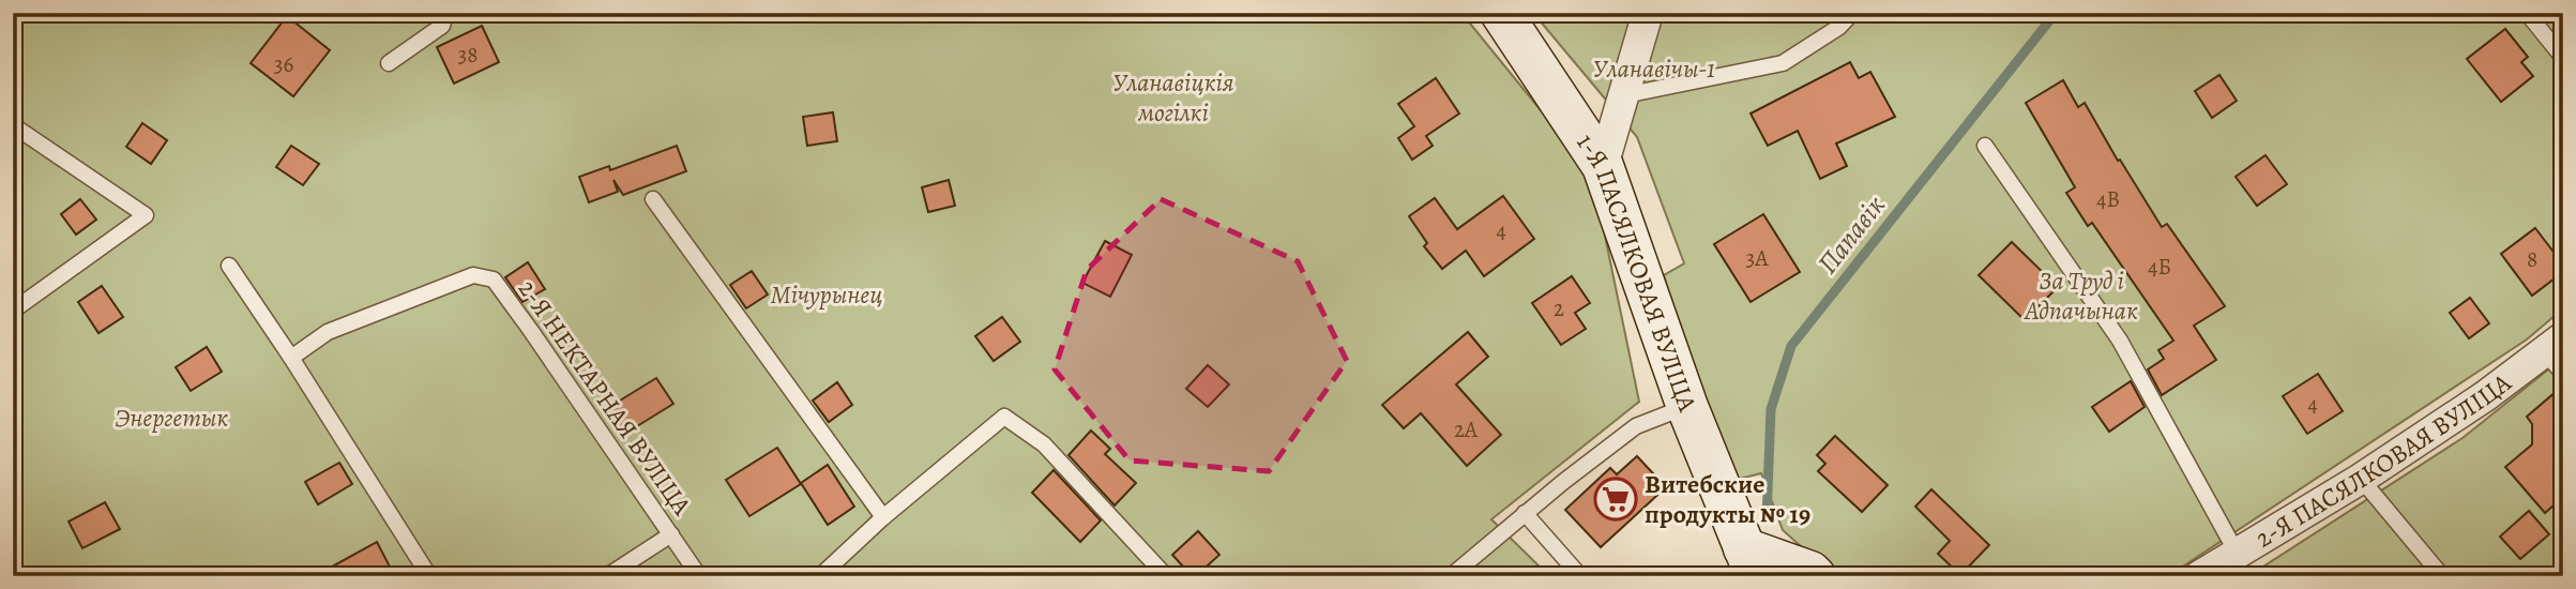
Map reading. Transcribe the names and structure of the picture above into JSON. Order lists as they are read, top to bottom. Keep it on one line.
{"streets":{"street":["1-Я ПАСЯЛКОВАЯ ВУЛІЦА","2-Я ПАСЯЛКОВАЯ ВУЛІЦА"],"lane":["2-Я НЕКТАРНАЯ ВУЛІЦА"]},"water":["Папавік"],"parks":["Уланавічы-1","Уланавіцкія могілкі","За Труд і Адпачынак","Мічурынец","Энергетык"],"places":{"supermarket":["Витебские продукты № 19"]},"house_numbers":["38","36","4В","4","3А","8","4Б","2","4","2А"]}
